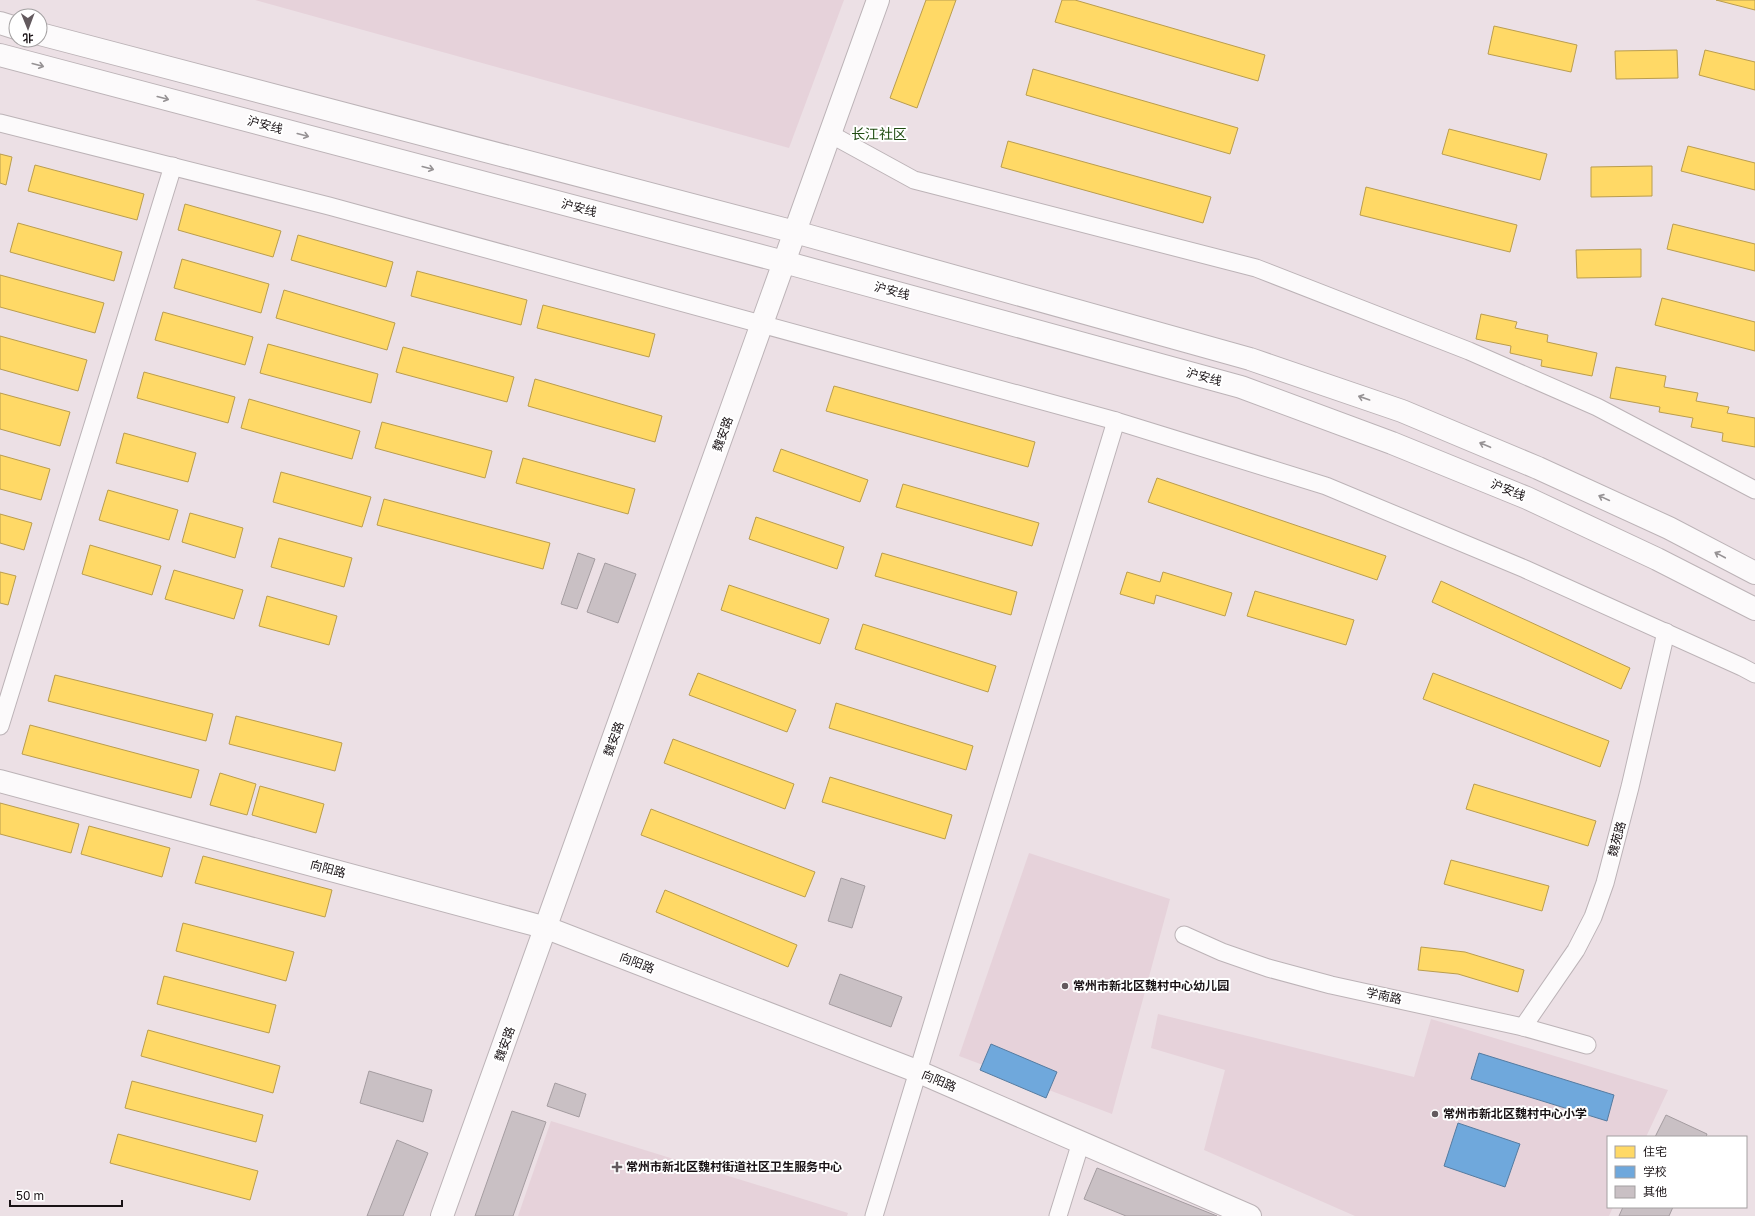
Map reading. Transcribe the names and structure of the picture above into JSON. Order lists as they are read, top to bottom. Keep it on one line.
{"streets":{"main road":["沪安线","魏安路","向阳路"],"street":["魏苑路","学南路"]},"crossings":[["沪安线","魏安路"],["魏安路","向阳路"],["魏苑路","学南路"]],"districts":["长江社区"],"places":{"other":["常州市新北区魏村中心幼儿园","常州市新北区魏村中心小学"],"health":["常州市新北区魏村街道社区卫生服务中心"]},"legend":["住宅","学校","其他"],"scale_bar":"50 m","north":"bottom"}
